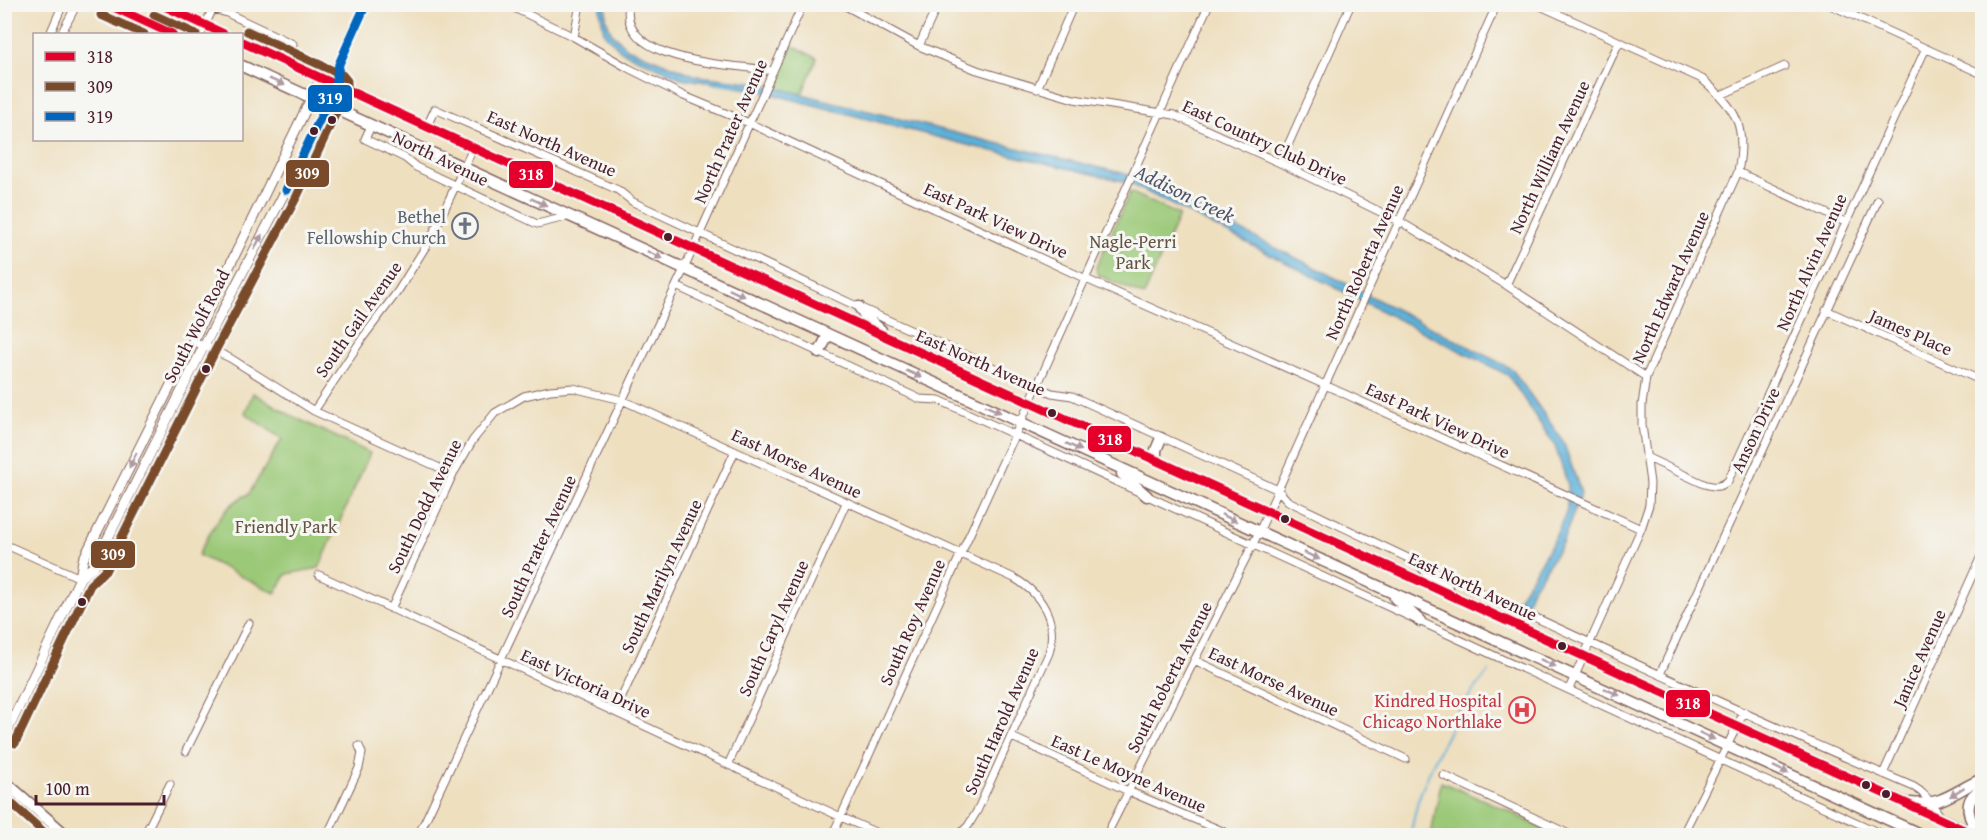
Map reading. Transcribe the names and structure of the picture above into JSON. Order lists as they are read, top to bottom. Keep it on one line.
{"streets":{"main road":["East North Avenue","South Wolf Road"],"street":["North Prater Avenue","East Country Club Drive","North William Avenue","North Avenue","East Park View Drive","North Roberta Avenue","North Alvin Avenue","North Edward Avenue","South Gail Avenue","James Place","Anson Drive","East Morse Avenue","South Dodd Avenue","South Prater Avenue","South Marilyn Avenue","South Roy Avenue","South Caryl Avenue","Janice Avenue","South Roberta Avenue","East Victoria Drive","South Harold Avenue","East Le Moyne Avenue"]},"crossings":[["North Prater Avenue","East North Avenue"],["North Prater Avenue","East Park View Drive"],["North Prater Avenue","South Prater Avenue"],["East Country Club Drive","North William Avenue"],["East Country Club Drive","North Roberta Avenue"],["East Country Club Drive","North Edward Avenue"],["East Country Club Drive","South Roy Avenue"],["East North Avenue","North Roberta Avenue"],["East North Avenue","North Edward Avenue"],["East North Avenue","South Gail Avenue"],["East North Avenue","South Wolf Road"],["East North Avenue","Anson Drive"],["East North Avenue","South Roy Avenue"],["East North Avenue","Janice Avenue"],["North Avenue","South Gail Avenue"],["East Park View Drive","North Roberta Avenue"],["East Park View Drive","North Edward Avenue"],["East Park View Drive","South Roy Avenue"],["North Roberta Avenue","South Roberta Avenue"],["North Alvin Avenue","North Edward Avenue"],["James Place","Anson Drive"],["East Morse Avenue","South Dodd Avenue"],["East Morse Avenue","South Prater Avenue"],["East Morse Avenue","South Marilyn Avenue"],["East Morse Avenue","South Roy Avenue"],["East Morse Avenue","South Caryl Avenue"],["East Morse Avenue","South Roberta Avenue"],["East Morse Avenue","South Harold Avenue"],["South Dodd Avenue","South Prater Avenue"],["South Dodd Avenue","East Victoria Drive"],["South Prater Avenue","East Victoria Drive"],["South Marilyn Avenue","East Victoria Drive"],["South Roy Avenue","East Victoria Drive"],["South Roy Avenue","South Harold Avenue"],["South Caryl Avenue","East Victoria Drive"],["South Roberta Avenue","East Le Moyne Avenue"],["South Harold Avenue","East Le Moyne Avenue"]],"water":["Addison Creek"],"parks":["Nagle-Perri Park","Friendly Park"],"places":{"church":["Bethel Fellowship Church"],"hospital":["Kindred Hospital Chicago Northlake"]},"lines":["transit line 318","transit line 319","transit line 309"],"legend":["318","309","319"],"scale_bar":"100 m"}
